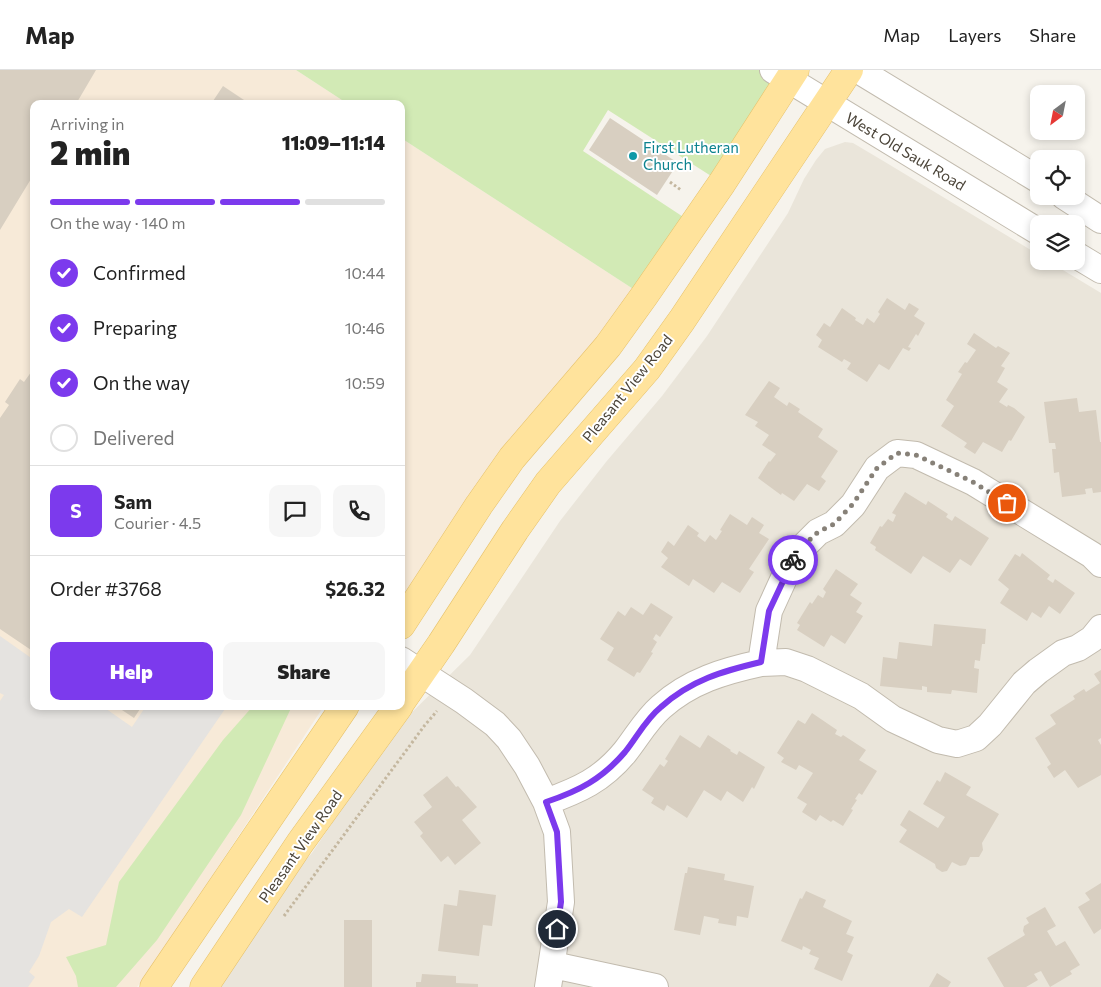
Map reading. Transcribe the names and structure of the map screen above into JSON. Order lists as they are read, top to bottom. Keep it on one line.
{"streets":{"main road":["Pleasant View Road"],"street":["West Old Sauk Road"]},"crossings":[["West Old Sauk Road","Pleasant View Road"]],"places":["First Lutheran Church"],"north":"bottom left","page":{"header":"Map","nav":["Map","Layers","Share"],"heading":["2 min","Arriving in","11:09–11:14"],"panel":["Sam","Courier · 4.5","Order #3768","$26.32"],"bar":"On the way · 140 m","list":[["Confirmed","10:44"],["Preparing","10:46"],["On the way","10:59"],"Delivered"],"round":"S","buttons":["Help","Share"]}}
